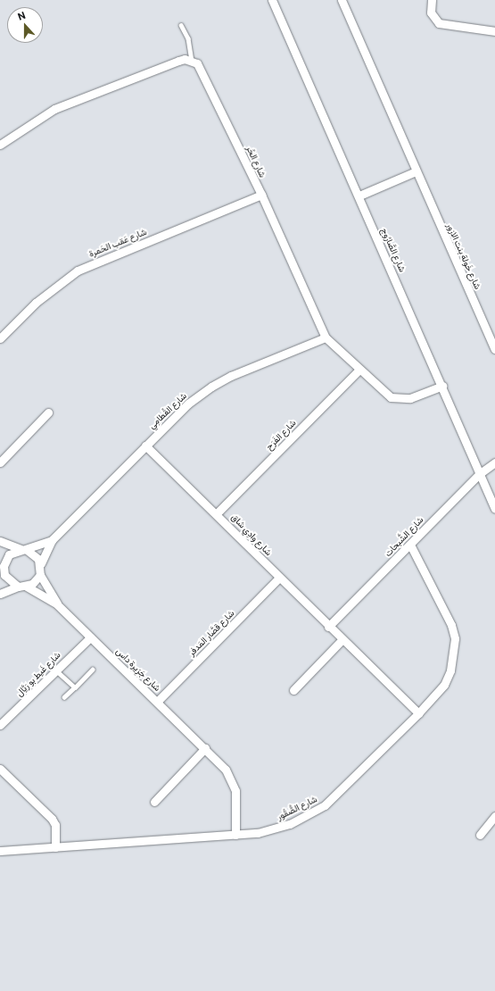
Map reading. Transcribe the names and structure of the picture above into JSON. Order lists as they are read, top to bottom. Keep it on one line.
{"streets":{"street":["شارع الحُر","شارع عَقب الحَمرة","شارع الصَّارُوج","شارع خَولة بنت الازور","شارع القُطامِي","شارع الفَرَح","شارع وادِي شاق","شارع الشَّبحات","شارع قصَّار المَدفر","شارع جَزِيرة داس","شارع غَيط بو رَيَّال","شارع الصُّقُور"]},"crossings":[["شارع الحُر","شارع عَقب الحَمرة"],["شارع الحُر","شارع الصَّارُوج"],["شارع الحُر","شارع القُطامِي"],["شارع الحُر","شارع الفَرَح"],["شارع الصَّارُوج","شارع الشَّبحات"],["شارع القُطامِي","شارع وادِي شاق"],["شارع القُطامِي","شارع جَزِيرة داس"],["شارع الفَرَح","شارع وادِي شاق"],["شارع وادِي شاق","شارع الشَّبحات"],["شارع وادِي شاق","شارع قصَّار المَدفر"],["شارع وادِي شاق","شارع الصُّقُور"],["شارع الشَّبحات","شارع الصُّقُور"],["شارع قصَّار المَدفر","شارع جَزِيرة داس"],["شارع جَزِيرة داس","شارع غَيط بو رَيَّال"],["شارع جَزِيرة داس","شارع الصُّقُور"]],"north":"top"}
